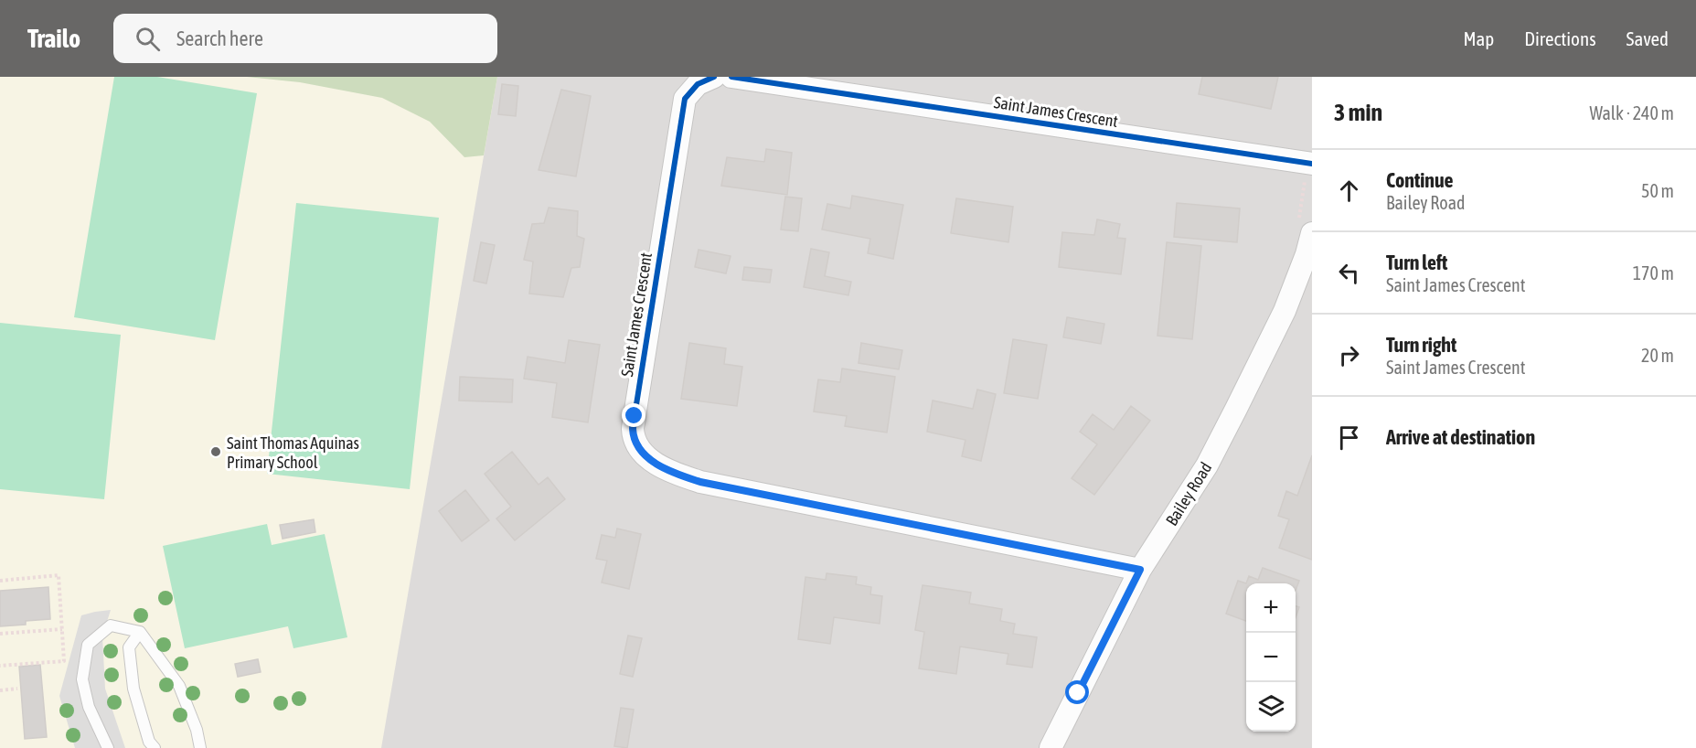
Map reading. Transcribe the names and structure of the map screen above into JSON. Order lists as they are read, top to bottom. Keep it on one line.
{"streets":{"street":["Saint James Crescent","Bailey Road"]},"crossings":[["Saint James Crescent","Bailey Road"]],"places":["Saint Thomas Aquinas Primary School"],"page":{"header":"Trailo","search":"Search here","nav":["Map","Directions","Saved"],"heading":["3 min","Walk · 240 m"],"list":[["Continue","Bailey Road","50 m"],["Turn left","Saint James Crescent","170 m"],["Turn right","Saint James Crescent","20 m"],"Arrive at destination"],"map_buttons":["+","−"]}}
